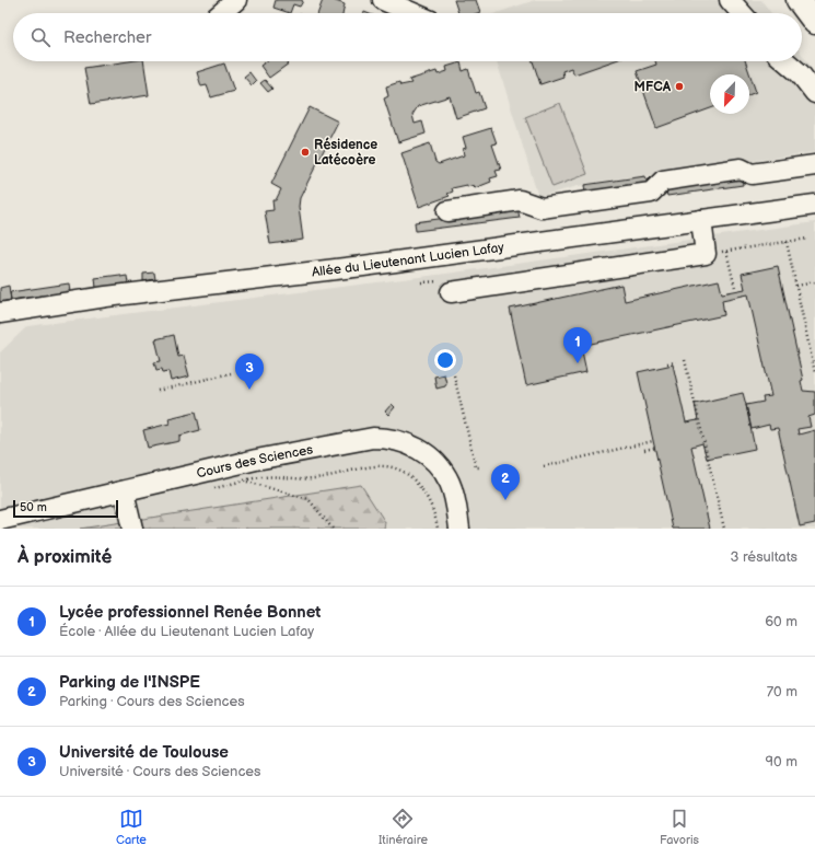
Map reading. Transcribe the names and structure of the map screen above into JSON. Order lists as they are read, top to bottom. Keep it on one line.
{"streets":{"street":["Allée du Lieutenant Lucien Lafay","Cours des Sciences"]},"places":["MFCA","Résidence Latécoère"],"scale_bar":"50 m","north":"bottom left","page":{"search":"Rechercher","pins":["1","3","2"],"scale":"50 m","heading":["À proximité","3 résultats"],"list":[{"mark":"1","name":"Lycée professionnel Renée Bonnet","note":"École · Allée du Lieutenant Lucien Lafay","value":"60 m"},{"mark":"2","name":"Parking de l'INSPE","note":"Parking · Cours des Sciences","value":"70 m"},{"mark":"3","name":"Université de Toulouse","note":"Université · Cours des Sciences","value":"90 m"}],"nav":["Carte","Itinéraire","Favoris"]}}
